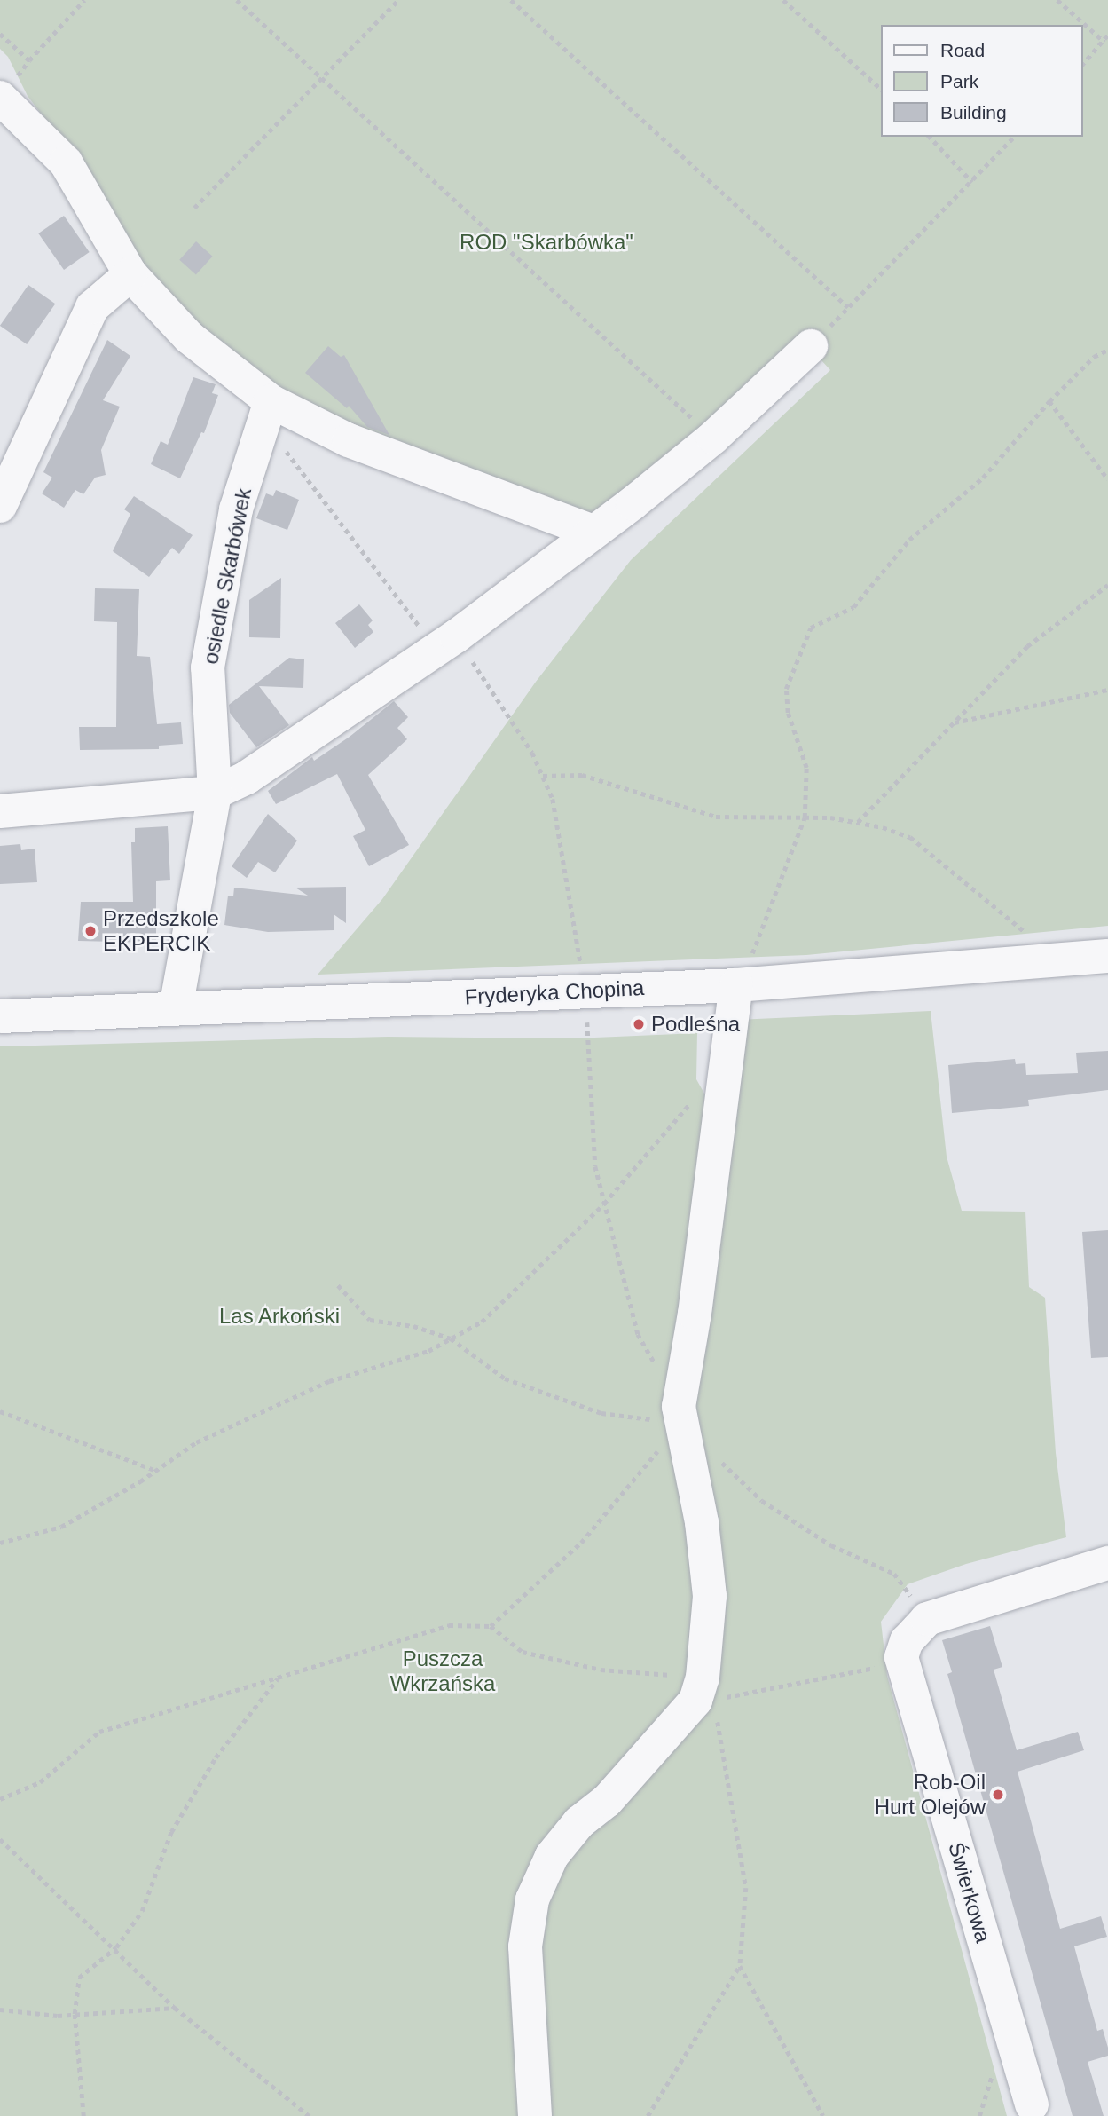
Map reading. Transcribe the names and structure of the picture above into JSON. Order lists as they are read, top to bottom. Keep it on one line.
{"streets":{"street":["osiedle Skarbówek","Fryderyka Chopina","Świerkowa"]},"crossings":[["osiedle Skarbówek","Fryderyka Chopina"]],"parks":["ROD \"Skarbówka\"","Las Arkoński","Puszcza Wkrzańska"],"places":["Przedszkole EKPERCIK","Podleśna","Rob-Oil Hurt Olejów"],"legend":["Road","Park","Building"]}
